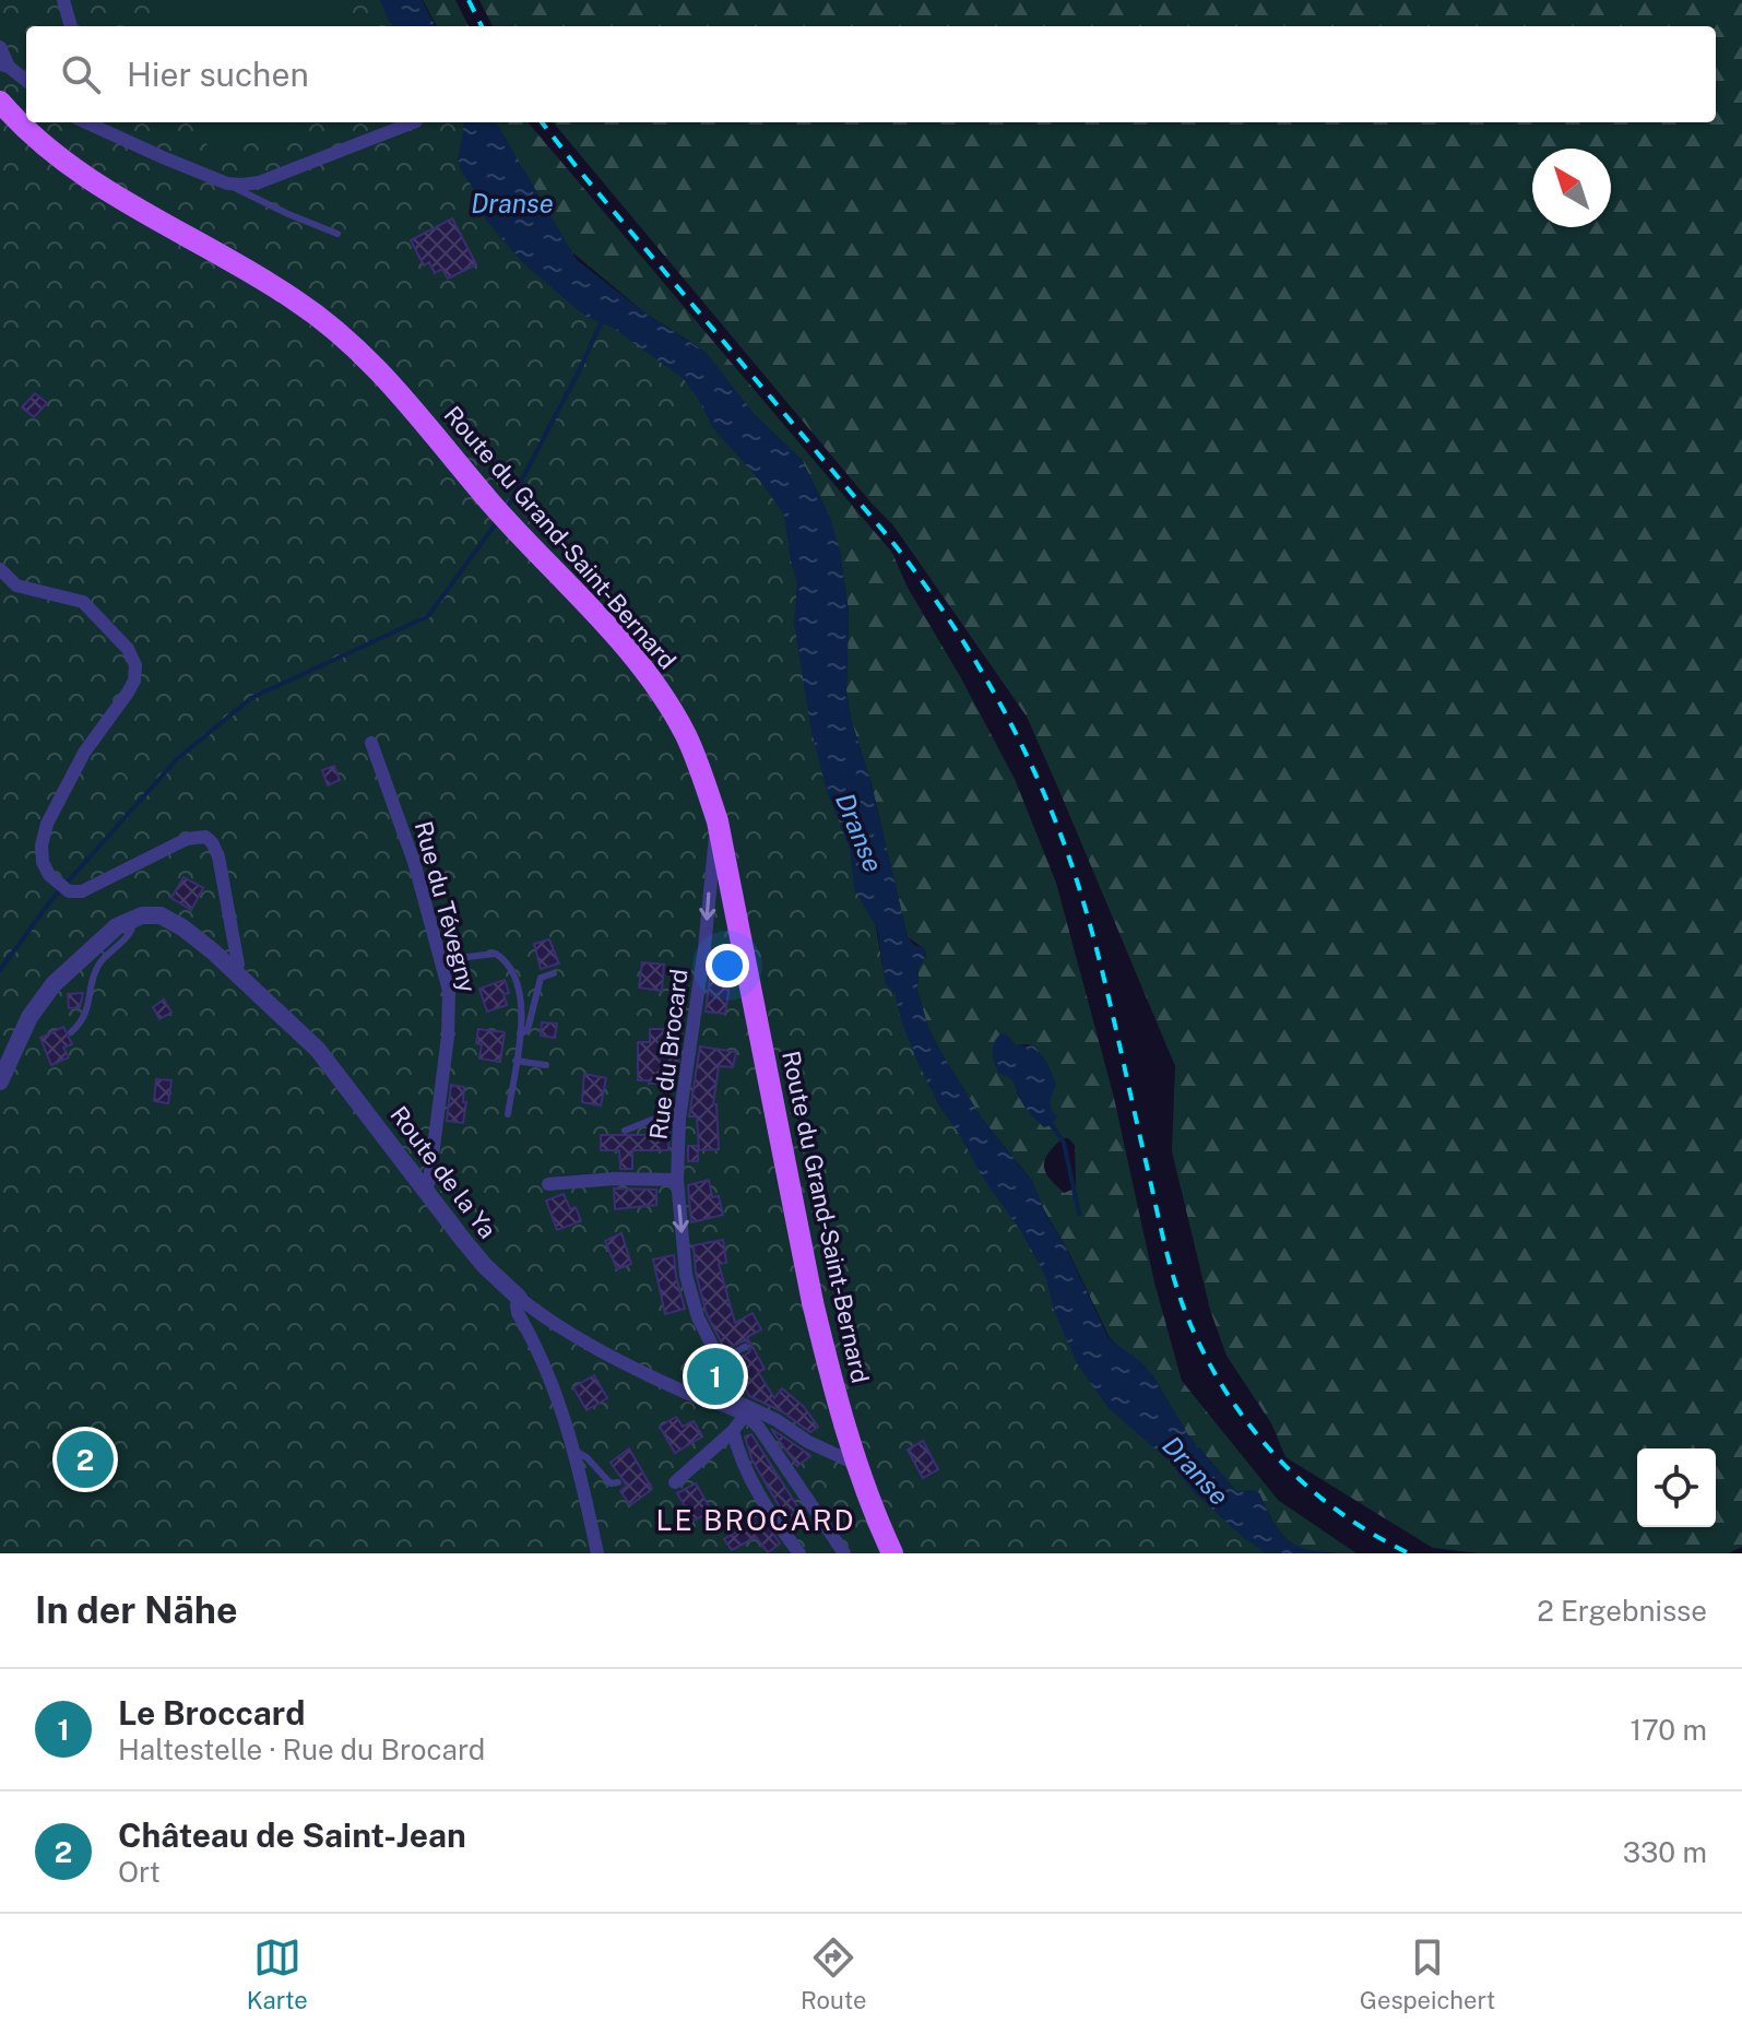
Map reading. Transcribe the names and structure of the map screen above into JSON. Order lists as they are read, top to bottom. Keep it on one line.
{"streets":{"main road":["Route du Grand-Saint-Bernard"],"street":["Rue du Tévegny","Rue du Brocard","Route de la Ya"]},"crossings":[["Route du Grand-Saint-Bernard","Rue du Brocard"],["Rue du Tévegny","Route de la Ya"],["Rue du Brocard","Route de la Ya"]],"one_way":["Rue du Brocard"],"districts":["LE BROCARD"],"water":["Dranse"],"north":"top left","page":{"search":"Hier suchen","pins":["1","2"],"heading":["In der Nähe","2 Ergebnisse"],"list":[{"mark":"1","name":"Le Broccard","note":"Haltestelle · Rue du Brocard","value":"170 m"},{"mark":"2","name":"Château de Saint-Jean","note":"Ort","value":"330 m"}],"nav":["Karte","Route","Gespeichert"]}}
